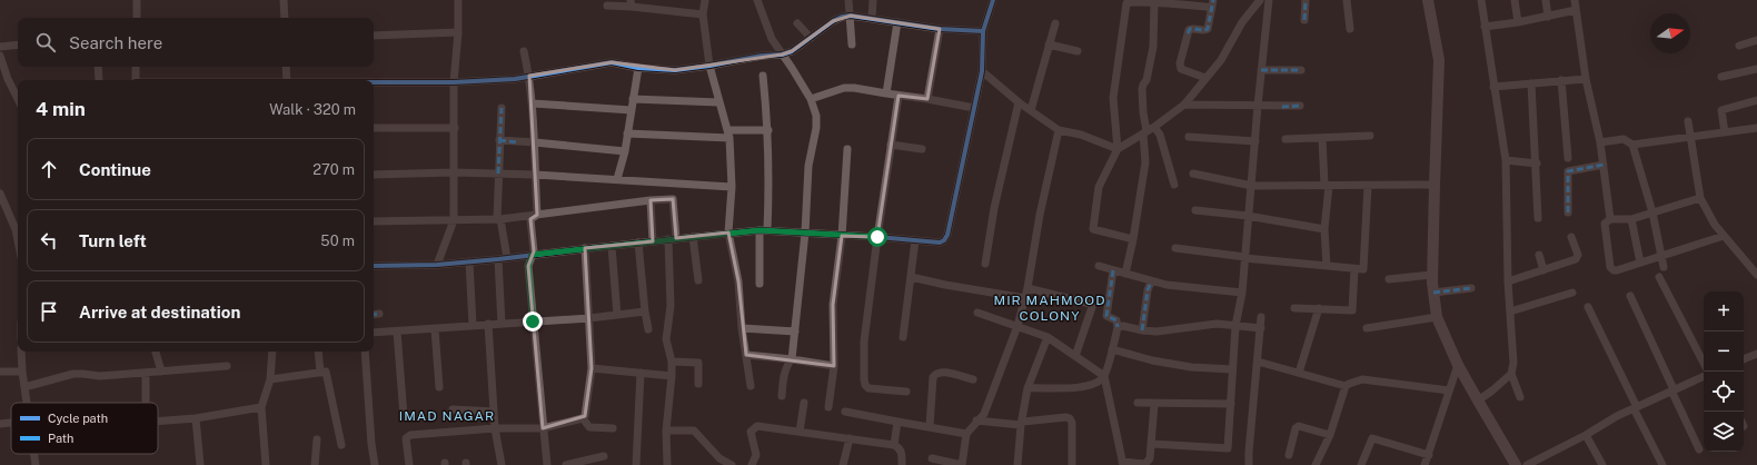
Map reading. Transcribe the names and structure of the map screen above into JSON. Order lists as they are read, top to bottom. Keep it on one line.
{"districts":["MIR MAHMOOD COLONY","IMAD NAGAR"],"legend":["Cycle path","Path"],"north":"right","page":{"search":"Search here","heading":["4 min","Walk · 320 m"],"list":[["Continue","270 m"],["Turn left","50 m"],"Arrive at destination"],"map_buttons":["+","−"]}}
